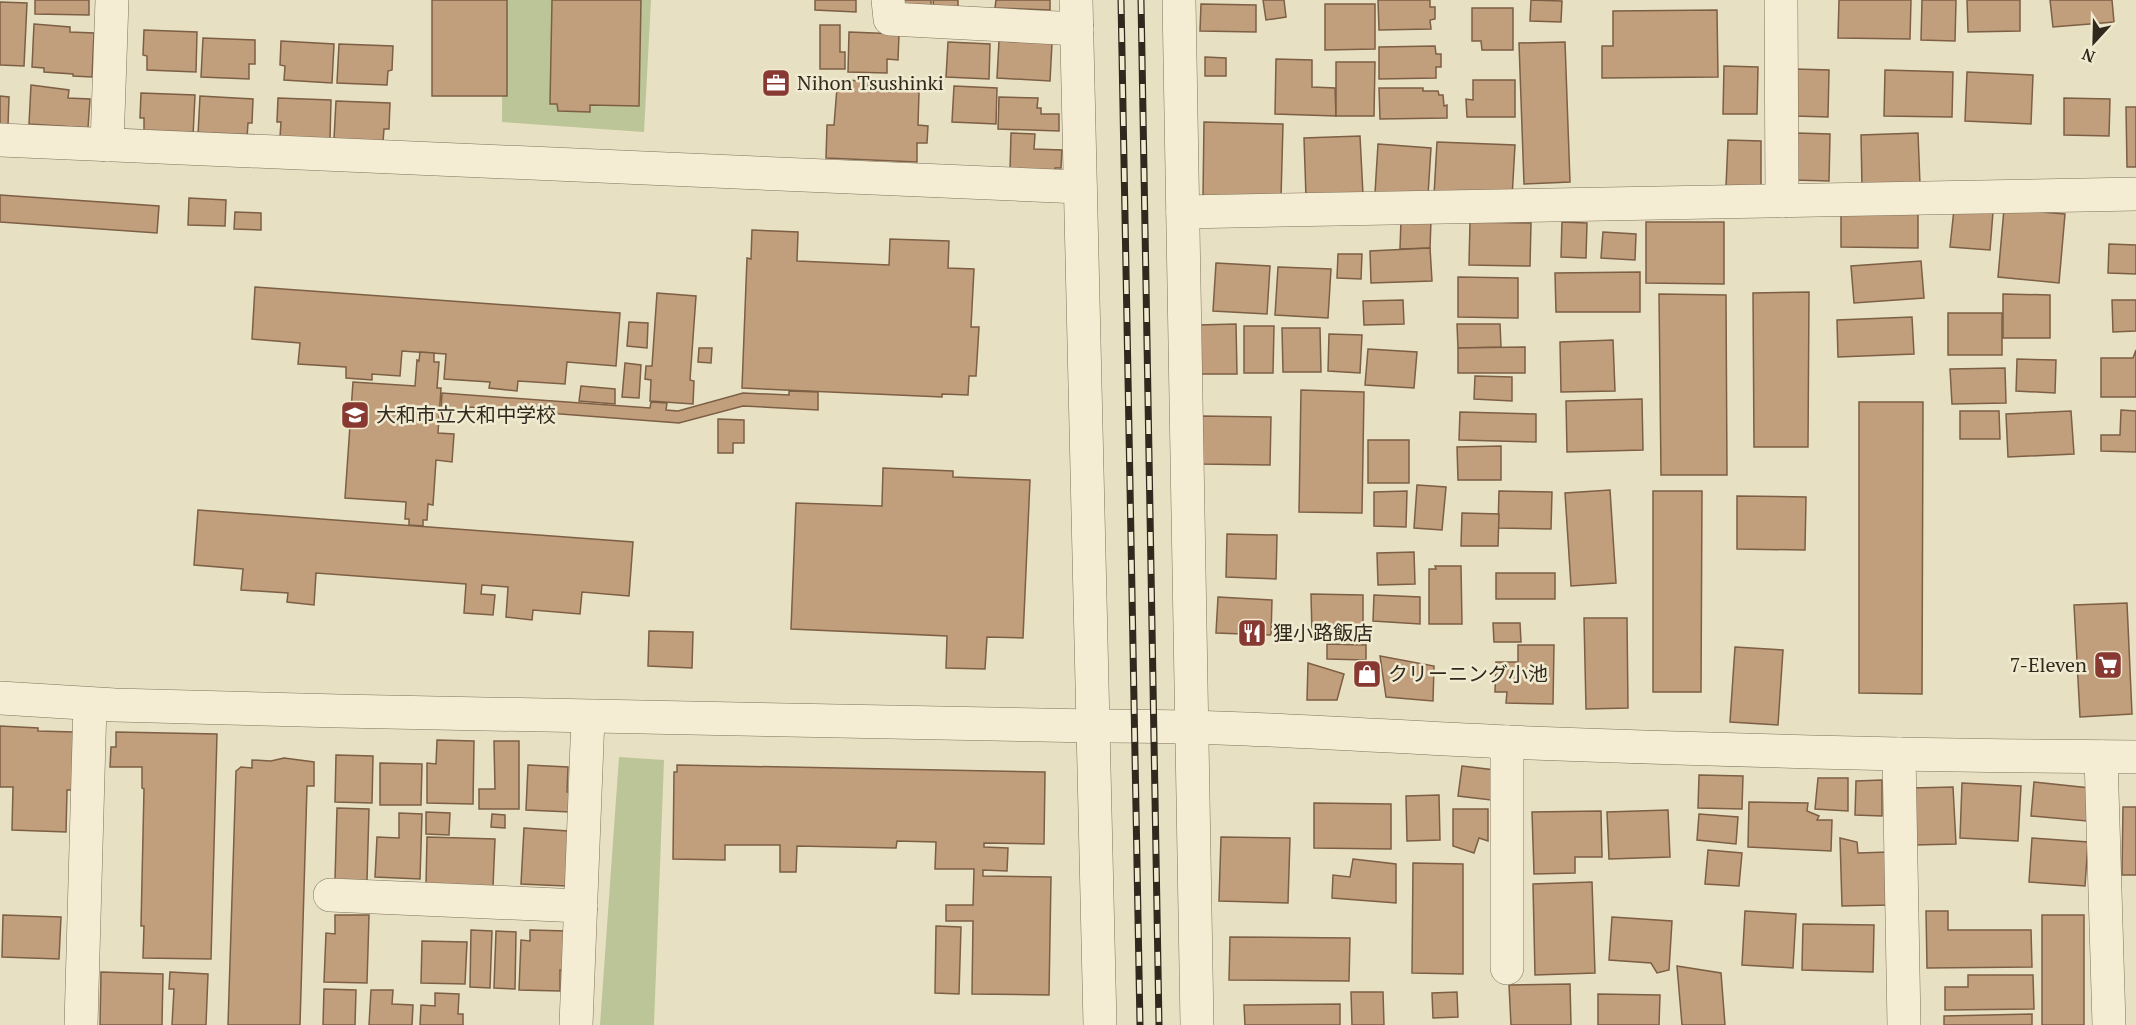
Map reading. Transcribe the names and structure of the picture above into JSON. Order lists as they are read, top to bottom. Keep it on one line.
{"places":{"office":["Nihon Tsushinki"],"school or university":["大和市立大和中学校"],"restaurant":["狸小路飯店"],"supermarket":["7-Eleven"],"shop":["クリーニング小池"]},"north":"bottom"}
